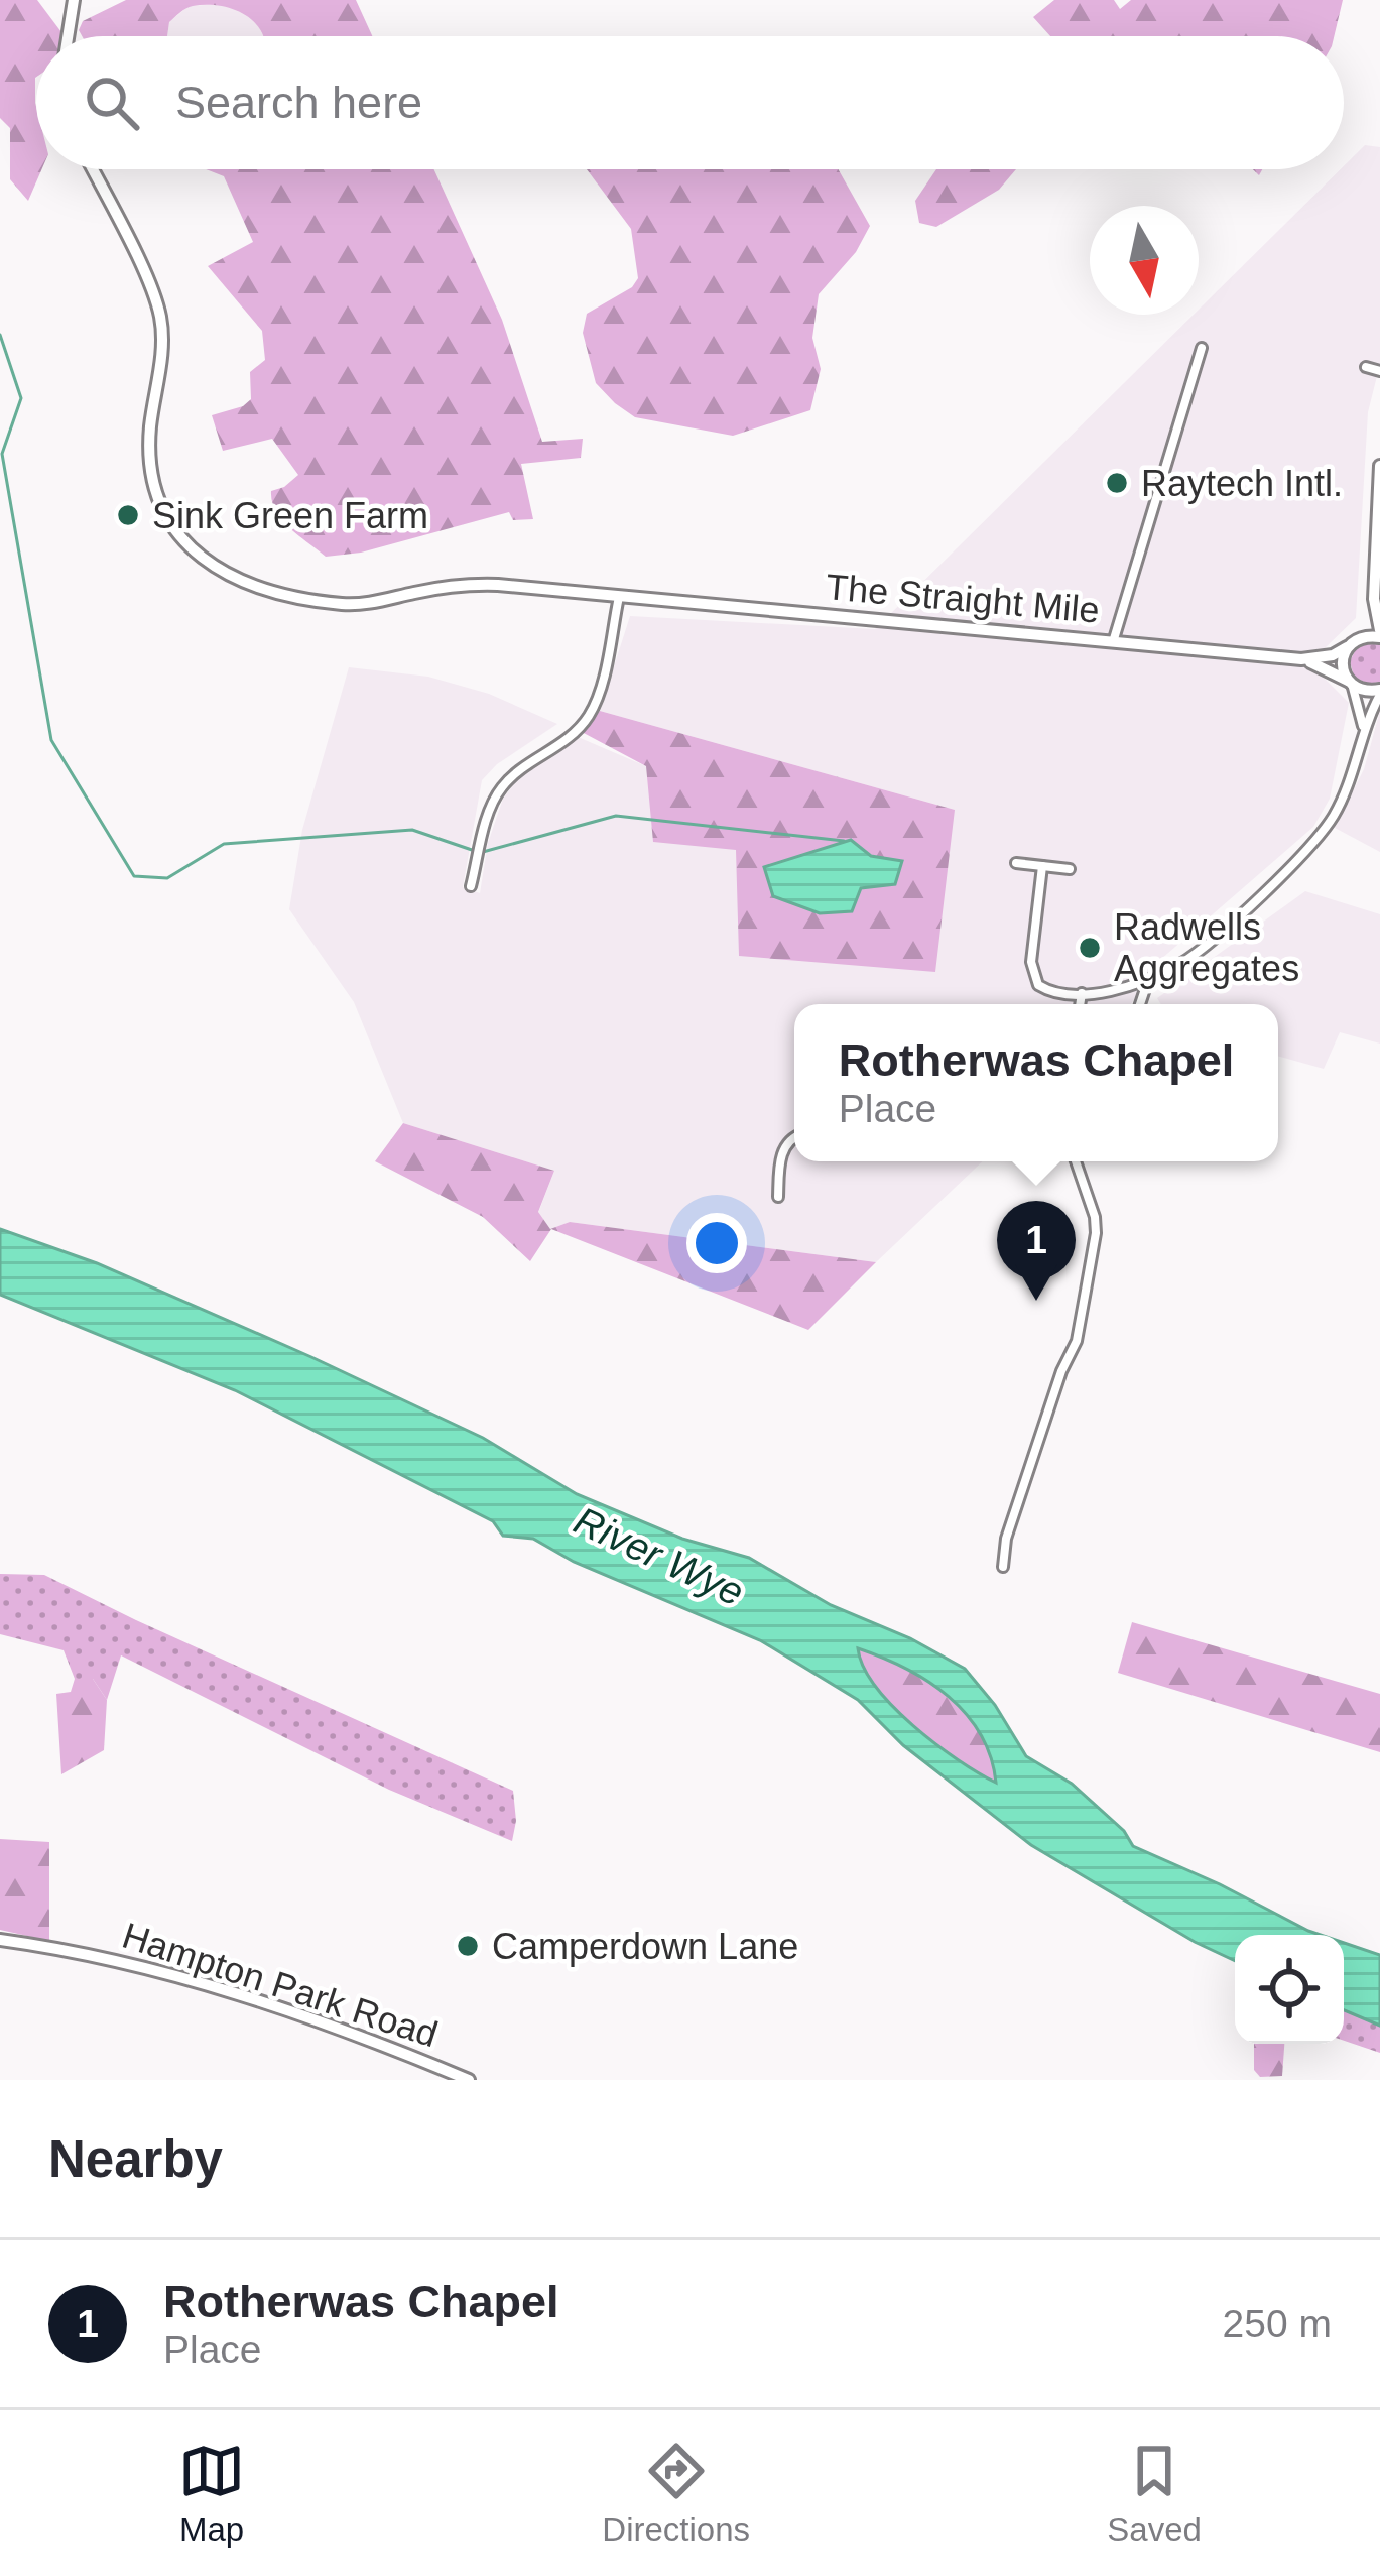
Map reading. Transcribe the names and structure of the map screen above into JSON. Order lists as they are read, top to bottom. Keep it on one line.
{"streets":{"main road":["The Straight Mile","Hampton Park Road"]},"water":["River Wye"],"places":["Raytech Intl.","Sink Green Farm","Radwells Aggregates","Camperdown Lane"],"north":"bottom","page":{"search":"Search here","popup":["Rotherwas Chapel","Place"],"pins":"1","heading":"Nearby","list":[{"mark":"1","name":"Rotherwas Chapel","note":"Place","value":"250 m"}],"nav":["Map","Directions","Saved"]}}
